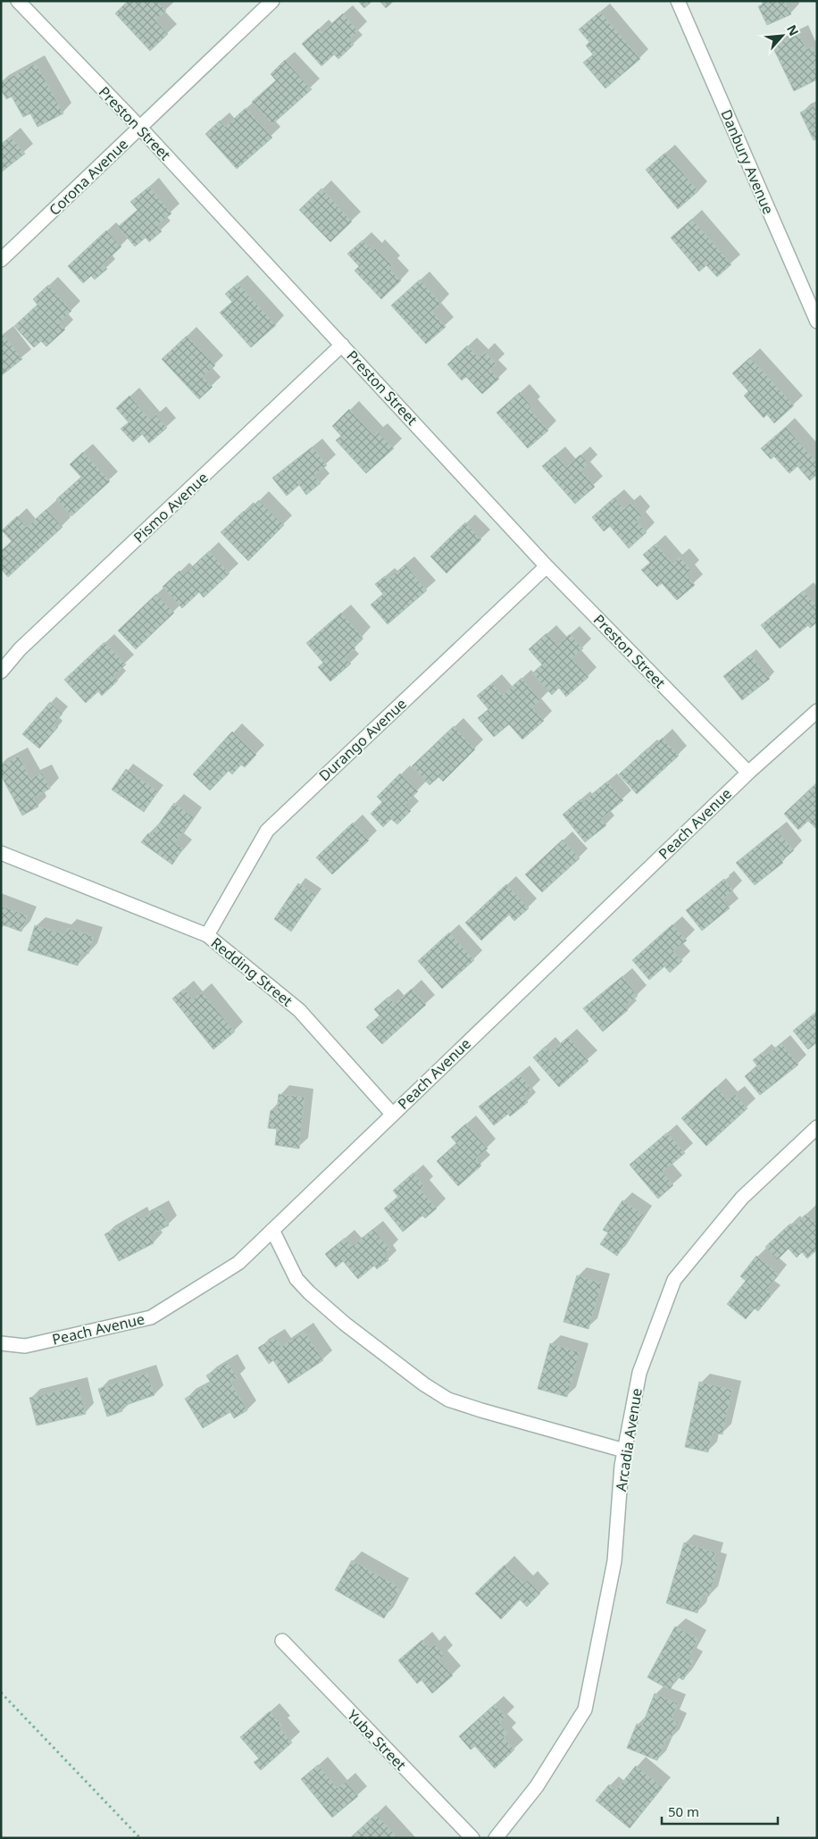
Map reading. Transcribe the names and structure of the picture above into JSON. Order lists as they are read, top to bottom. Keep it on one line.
{"streets":{"street":["Preston Street","Danbury Avenue","Corona Avenue","Pismo Avenue","Durango Avenue","Peach Avenue","Redding Street","Arcadia Avenue","Yuba Street"]},"crossings":[["Preston Street","Corona Avenue"],["Preston Street","Pismo Avenue"],["Preston Street","Durango Avenue"],["Preston Street","Peach Avenue"],["Durango Avenue","Redding Street"],["Peach Avenue","Redding Street"]],"scale_bar":"50 m","north":"top right"}
